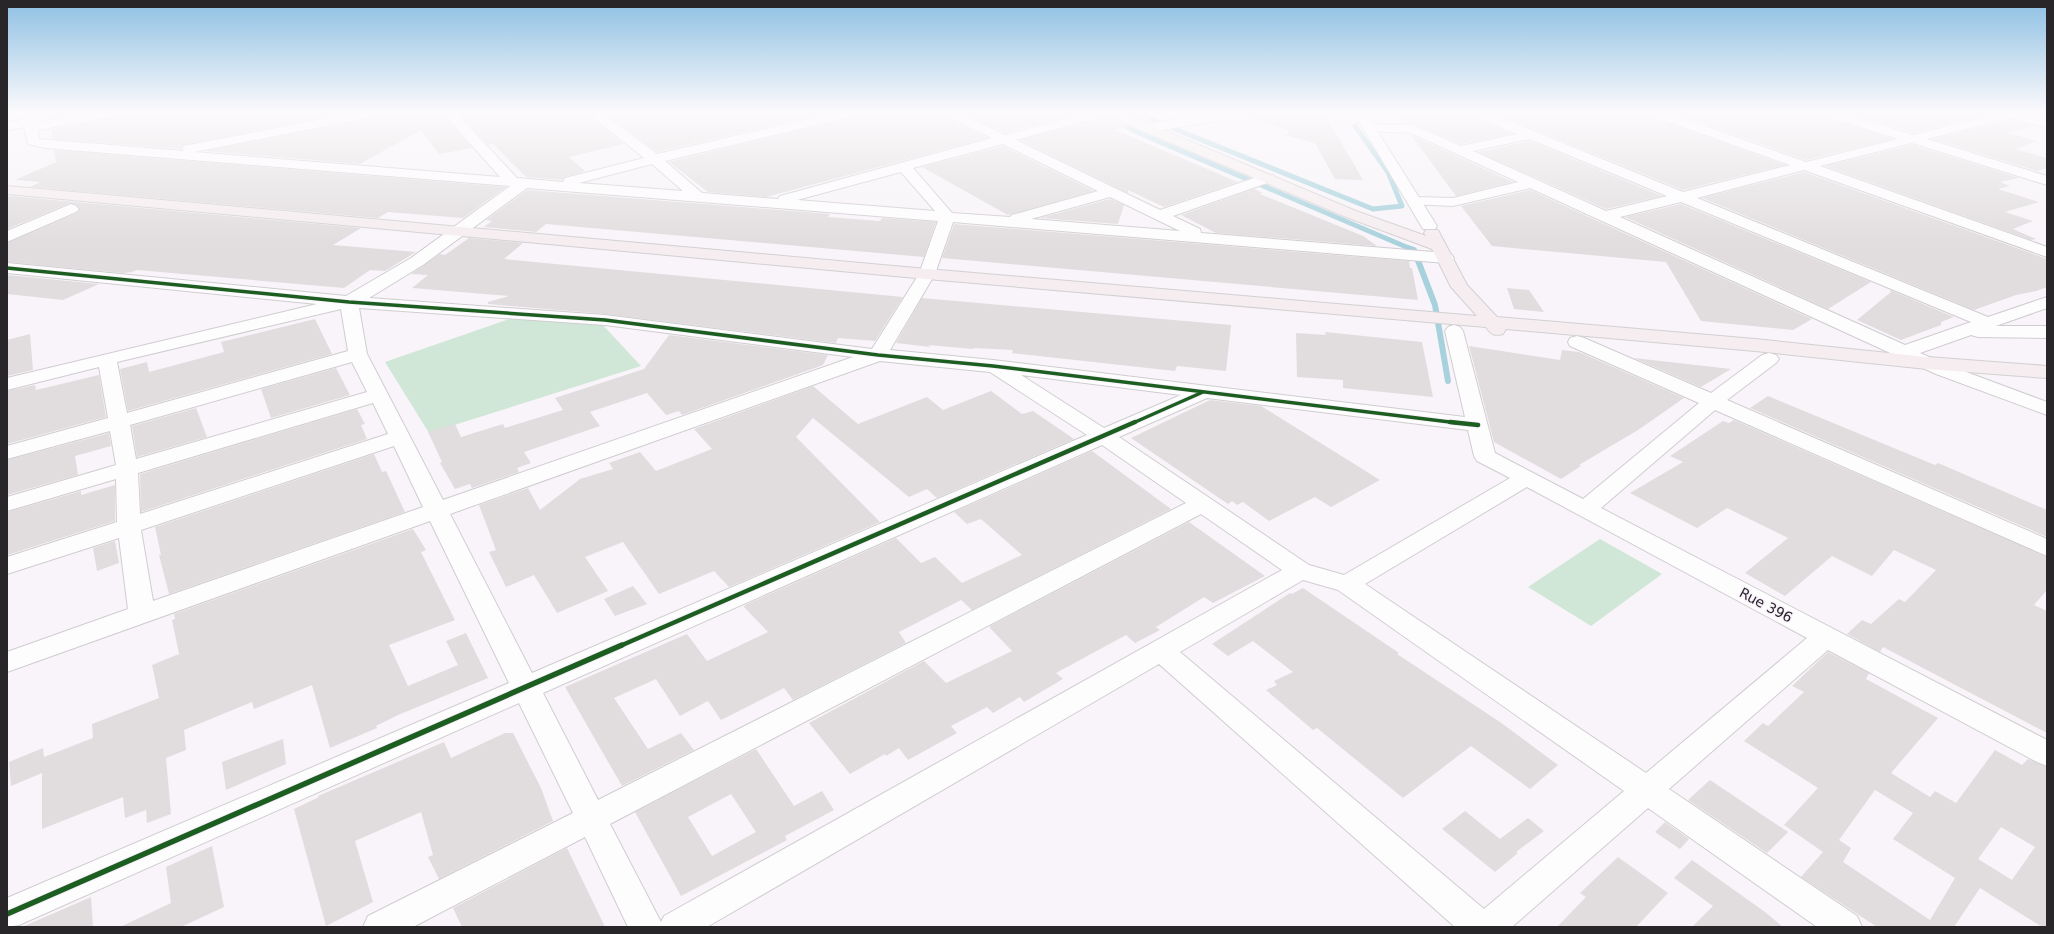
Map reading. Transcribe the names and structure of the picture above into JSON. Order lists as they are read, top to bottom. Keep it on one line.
{"streets":{"street":["Rue 396"]}}
